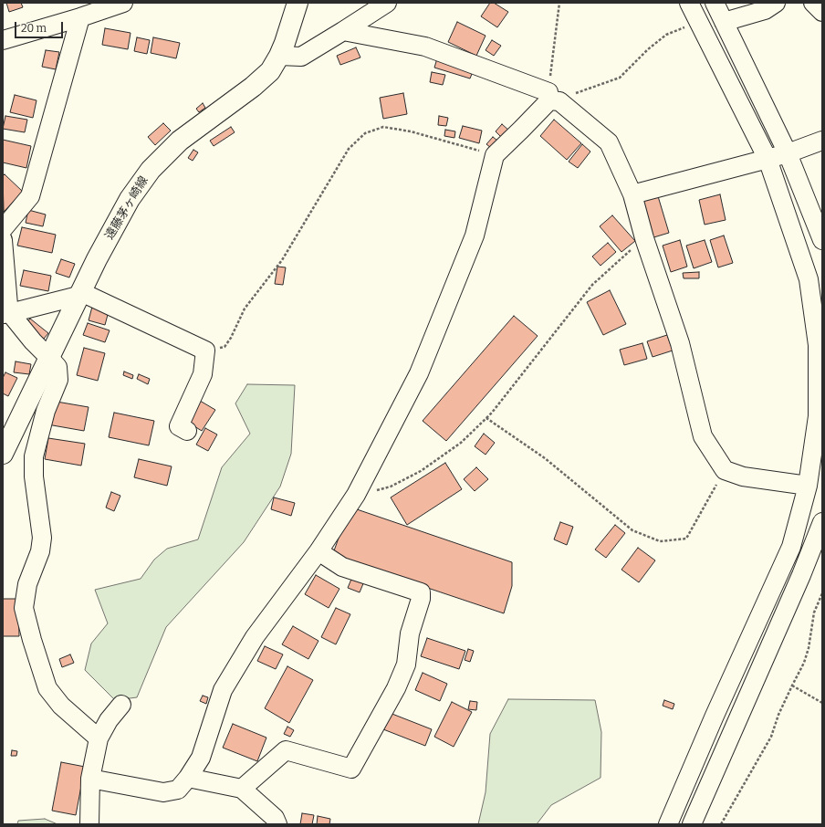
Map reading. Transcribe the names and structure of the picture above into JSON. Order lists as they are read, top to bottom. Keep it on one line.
{"streets":{"main road":["遠藤茅ヶ崎線"]},"scale_bar":"20 m"}
